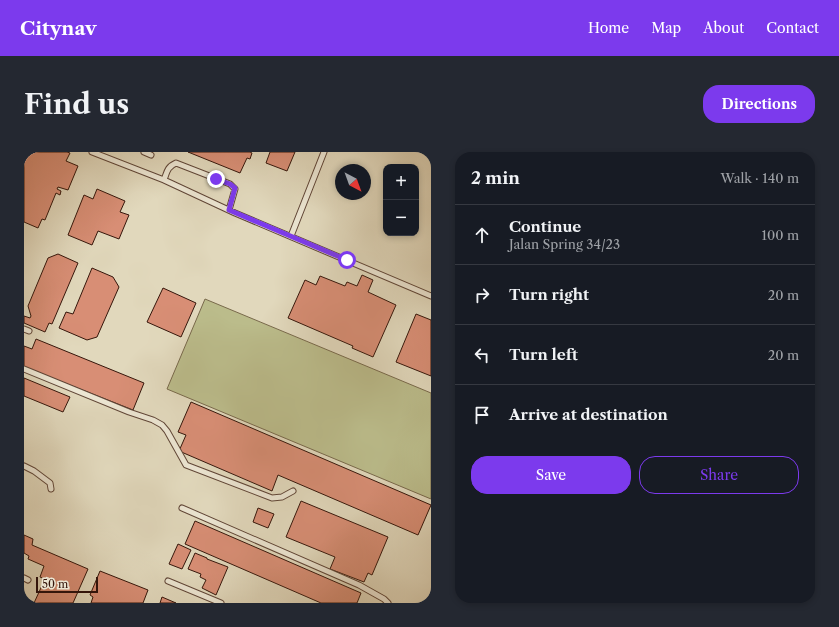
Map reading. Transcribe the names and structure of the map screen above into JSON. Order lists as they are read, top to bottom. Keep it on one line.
{"scale_bar":"50 m","north":"bottom right","page":{"header":"Citynav","nav":["Home","Map","About","Contact"],"buttons":["Directions",["Save","Share"]],"title":"Find us","heading":["2 min","Walk · 140 m"],"map_buttons":["+","−"],"list":[["Continue","Jalan Spring 34/23","100 m"],["Turn right","20 m"],["Turn left","20 m"],"Arrive at destination"],"scale":"50 m"}}
